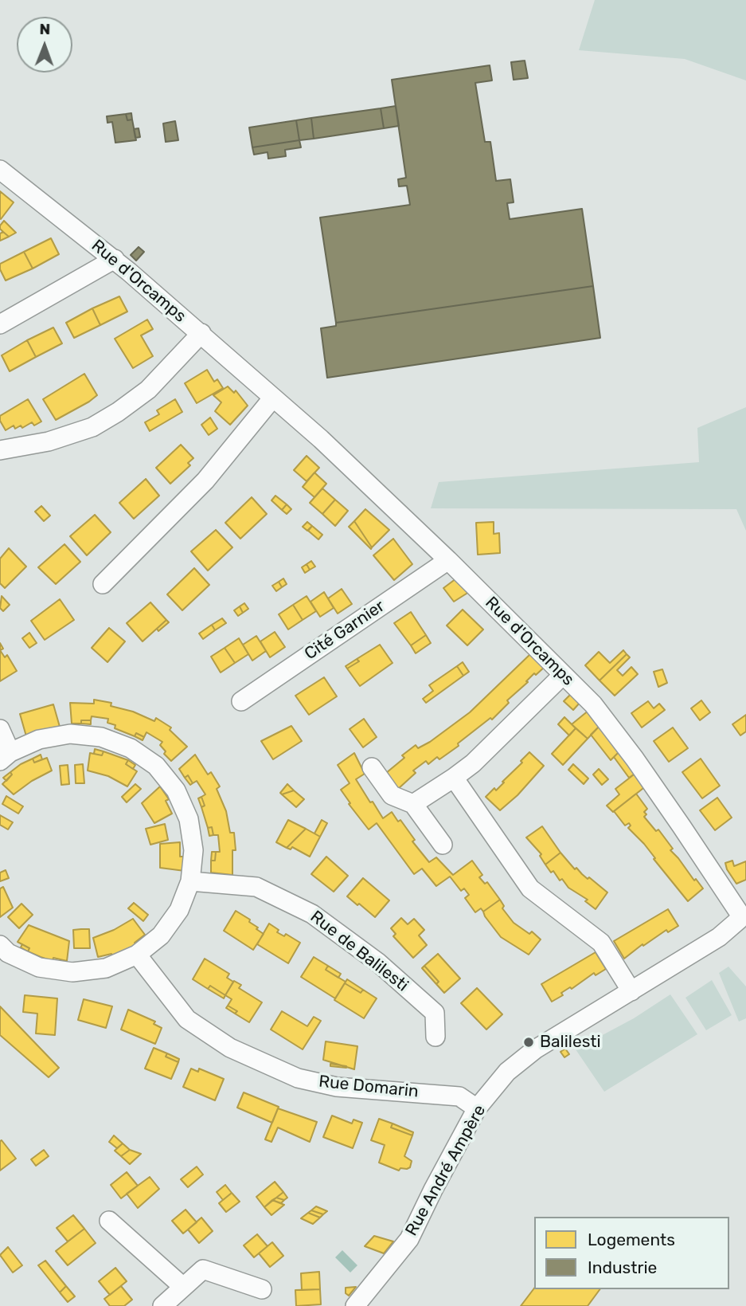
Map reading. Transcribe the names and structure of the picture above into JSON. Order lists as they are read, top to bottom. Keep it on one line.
{"streets":{"street":["Rue d'Orcamps","Cité Garnier","Rue de Balilesti","Rue Domarin","Rue André Ampère"]},"crossings":[["Rue d'Orcamps","Cité Garnier"],["Rue d'Orcamps","Rue André Ampère"],["Rue Domarin","Rue André Ampère"]],"places":["Balilesti"],"legend":["Logements","Industrie"],"north":"top"}
